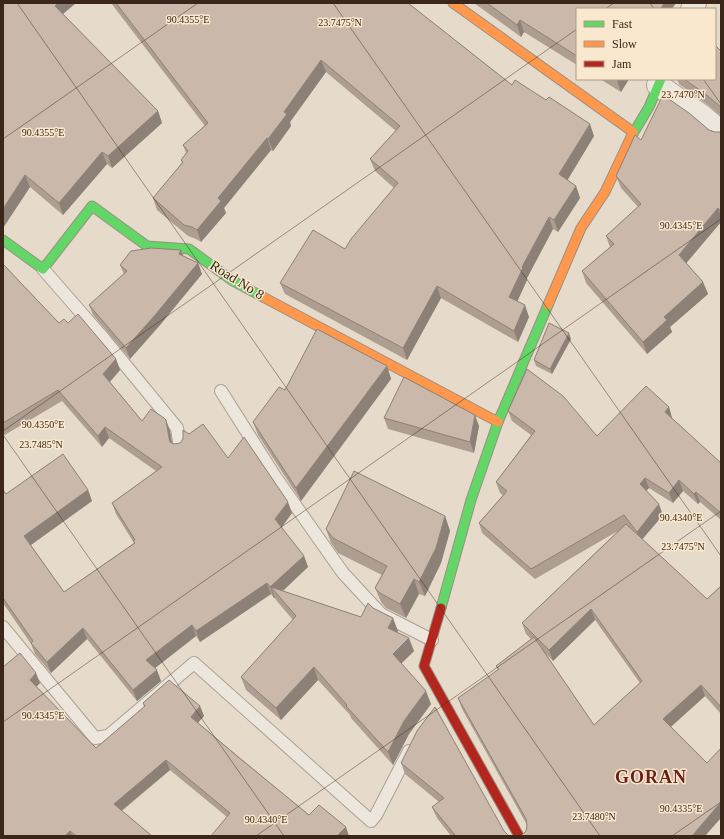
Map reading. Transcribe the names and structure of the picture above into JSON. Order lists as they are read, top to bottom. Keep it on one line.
{"streets":{"street":["Road No 8"]},"districts":["GORAN"],"legend":["Fast","Slow","Jam"],"coordinates":["90.4355°E","23.7475°N","23.7470°N","90.4345°E","90.4350°E","23.7485°N","90.4340°E","90.4335°E","23.7480°N"]}
